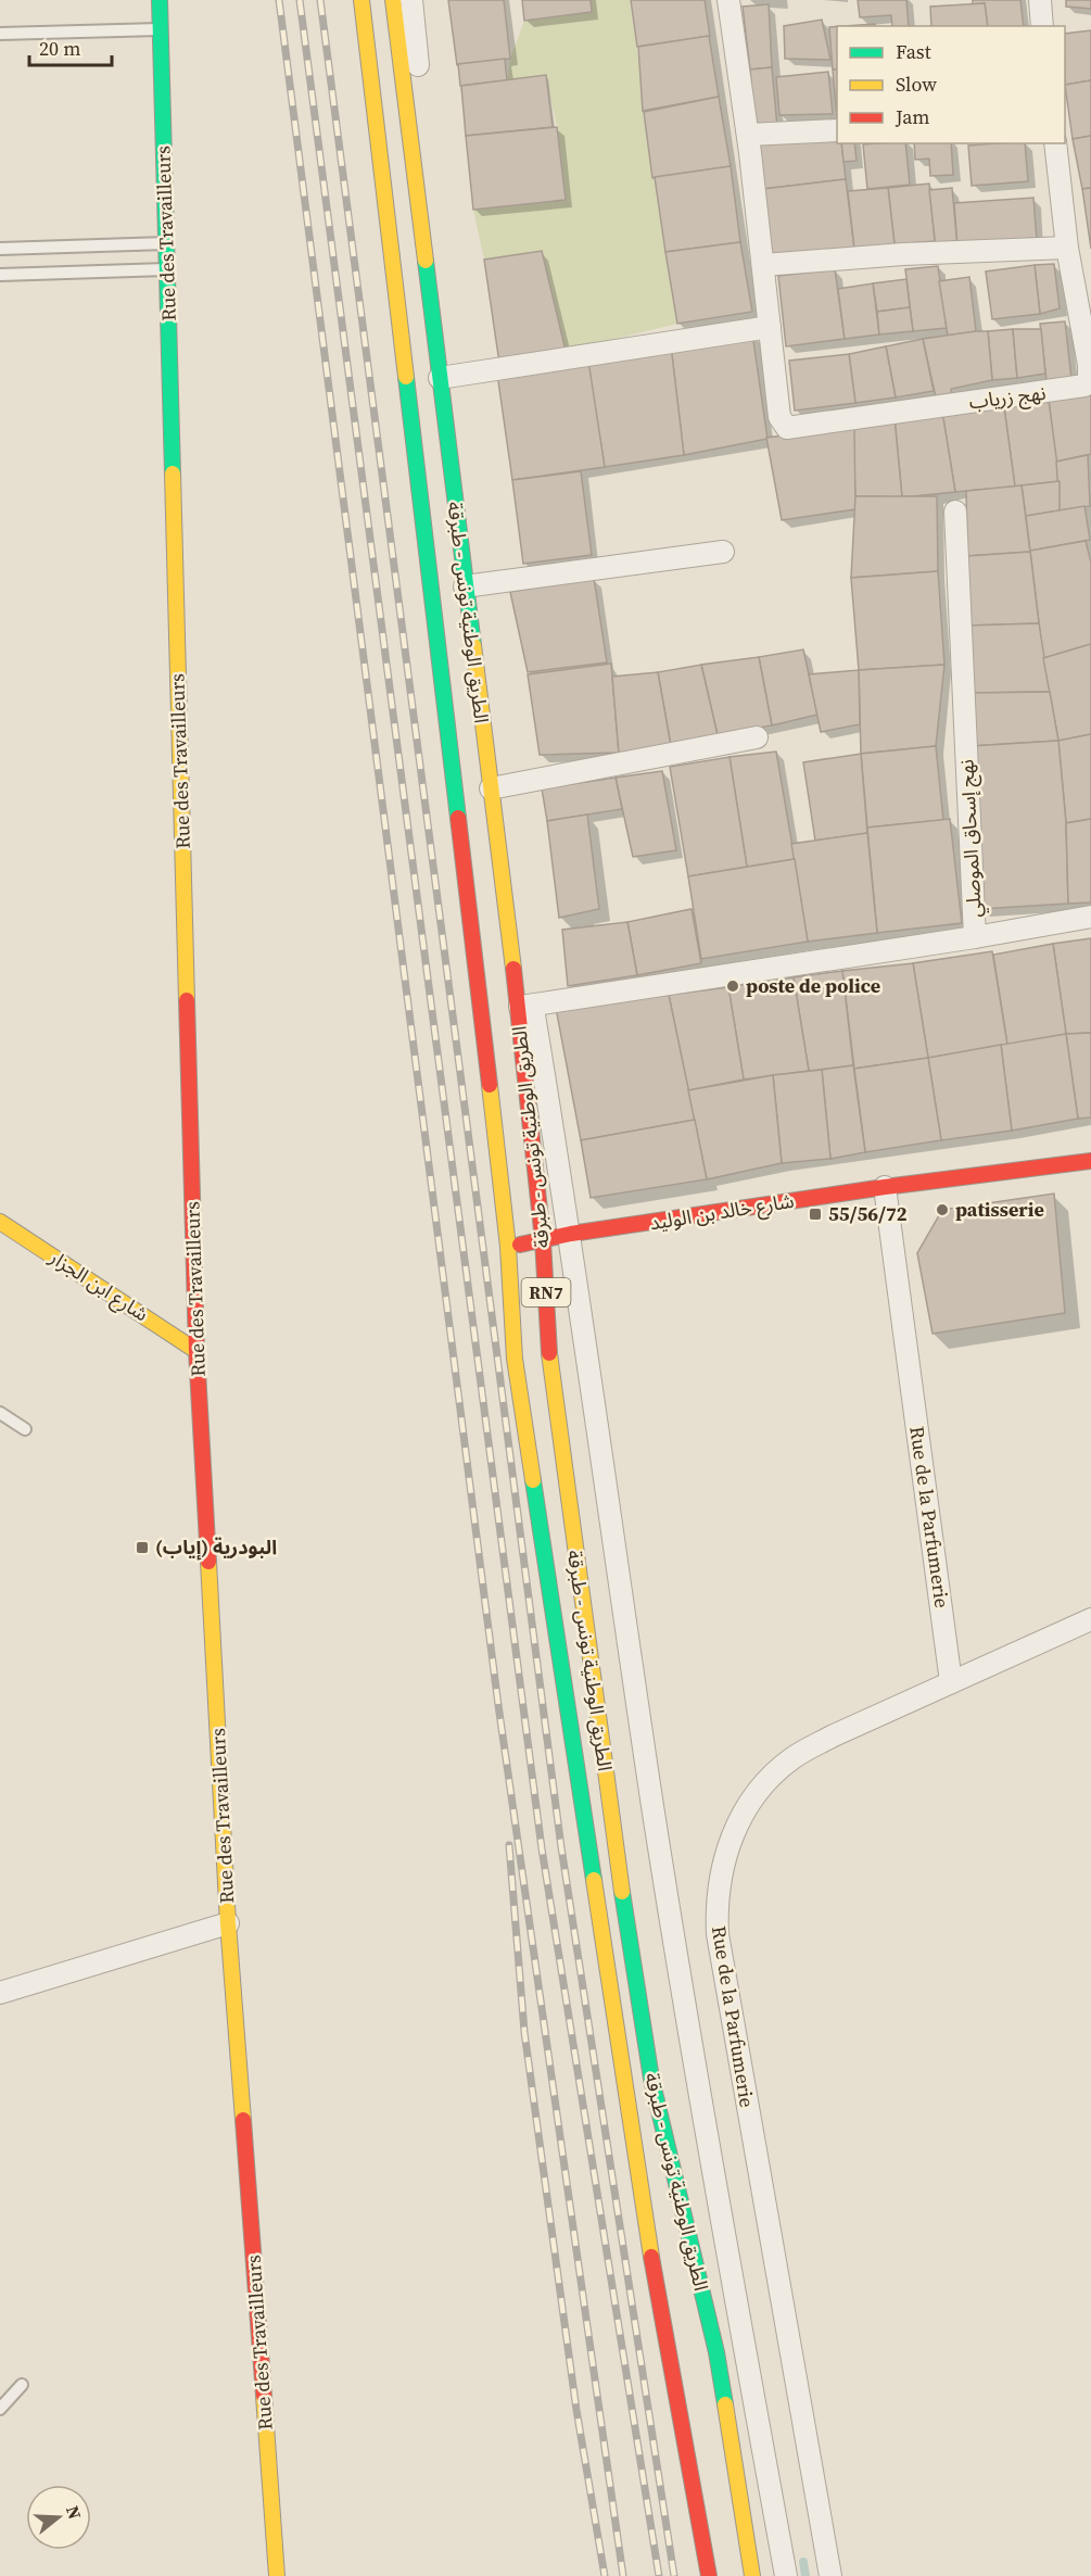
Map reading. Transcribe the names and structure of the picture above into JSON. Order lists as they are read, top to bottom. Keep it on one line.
{"streets":{"main road":["Rue des Travailleurs","الطريق الوطنية تونس - طبرقة","شارع خالد بن الوليد","شارع ابن الجزار","RN7"],"street":["نهج زرياب","نهج إسحاق الموصلي","Rue de la Parfumerie"]},"crossings":[["Rue des Travailleurs","شارع ابن الجزار"],["الطريق الوطنية تونس - طبرقة","نهج إسحاق الموصلي"],["الطريق الوطنية تونس - طبرقة","شارع خالد بن الوليد"],["شارع خالد بن الوليد","Rue de la Parfumerie"]],"places":{"other":["poste de police","patisserie"],"transit":["55/56/72","البودرية (إياب)"]},"legend":["Fast","Slow","Jam"],"scale_bar":"20 m","north":"right"}
